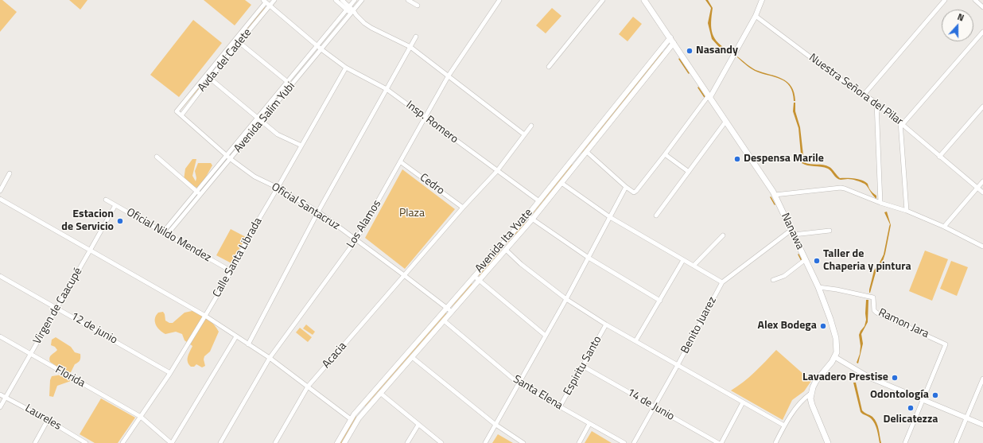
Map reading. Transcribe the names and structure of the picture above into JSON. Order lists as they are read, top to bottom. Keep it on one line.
{"streets":{"main road":["Nanawa"],"street":["Avda. del Cadete","Nuestra Señora del Pilar","Avenida Salim Yubi","Insp. Romero","Cedro","Oficial Santacruz","Los Alamos","Oficial Nildo Mendez","Avenida Ita Yvate","Calle Santa Librada","Virgen de Caacupé","Ramon Jara","Benito Juarez","12 de junio","Acacia","Espiritu Santo","Florida","Santa Elena","14 de Junio","Laureles"]},"crossings":[["Avda. del Cadete","Insp. Romero"],["Avda. del Cadete","Oficial Santacruz"],["Avenida Salim Yubi","Insp. Romero"],["Avenida Salim Yubi","Oficial Santacruz"],["Avenida Salim Yubi","Oficial Nildo Mendez"],["Insp. Romero","Los Alamos"],["Insp. Romero","Avenida Ita Yvate"],["Insp. Romero","Calle Santa Librada"],["Insp. Romero","Acacia"],["Cedro","Los Alamos"],["Cedro","Acacia"],["Oficial Santacruz","Los Alamos"],["Oficial Santacruz","Avenida Ita Yvate"],["Oficial Santacruz","Calle Santa Librada"],["Oficial Santacruz","Acacia"],["Nanawa","Avenida Ita Yvate"],["Nanawa","Ramon Jara"],["Nanawa","Benito Juarez"],["Oficial Nildo Mendez","Calle Santa Librada"],["Oficial Nildo Mendez","Virgen de Caacupé"],["Avenida Ita Yvate","Santa Elena"],["Calle Santa Librada","12 de junio"],["Calle Santa Librada","Florida"],["Virgen de Caacupé","12 de junio"],["Virgen de Caacupé","Florida"],["Virgen de Caacupé","Laureles"],["Benito Juarez","14 de Junio"],["Espiritu Santo","Santa Elena"],["Espiritu Santo","14 de Junio"]],"parks":["Plaza"],"places":["Nasandy","Despensa Marile","Estacion de Servicio","Taller de Chaperia y pintura","Alex Bodega","Lavadero Prestise","Odontología","Delicatezza"],"north":"top"}
